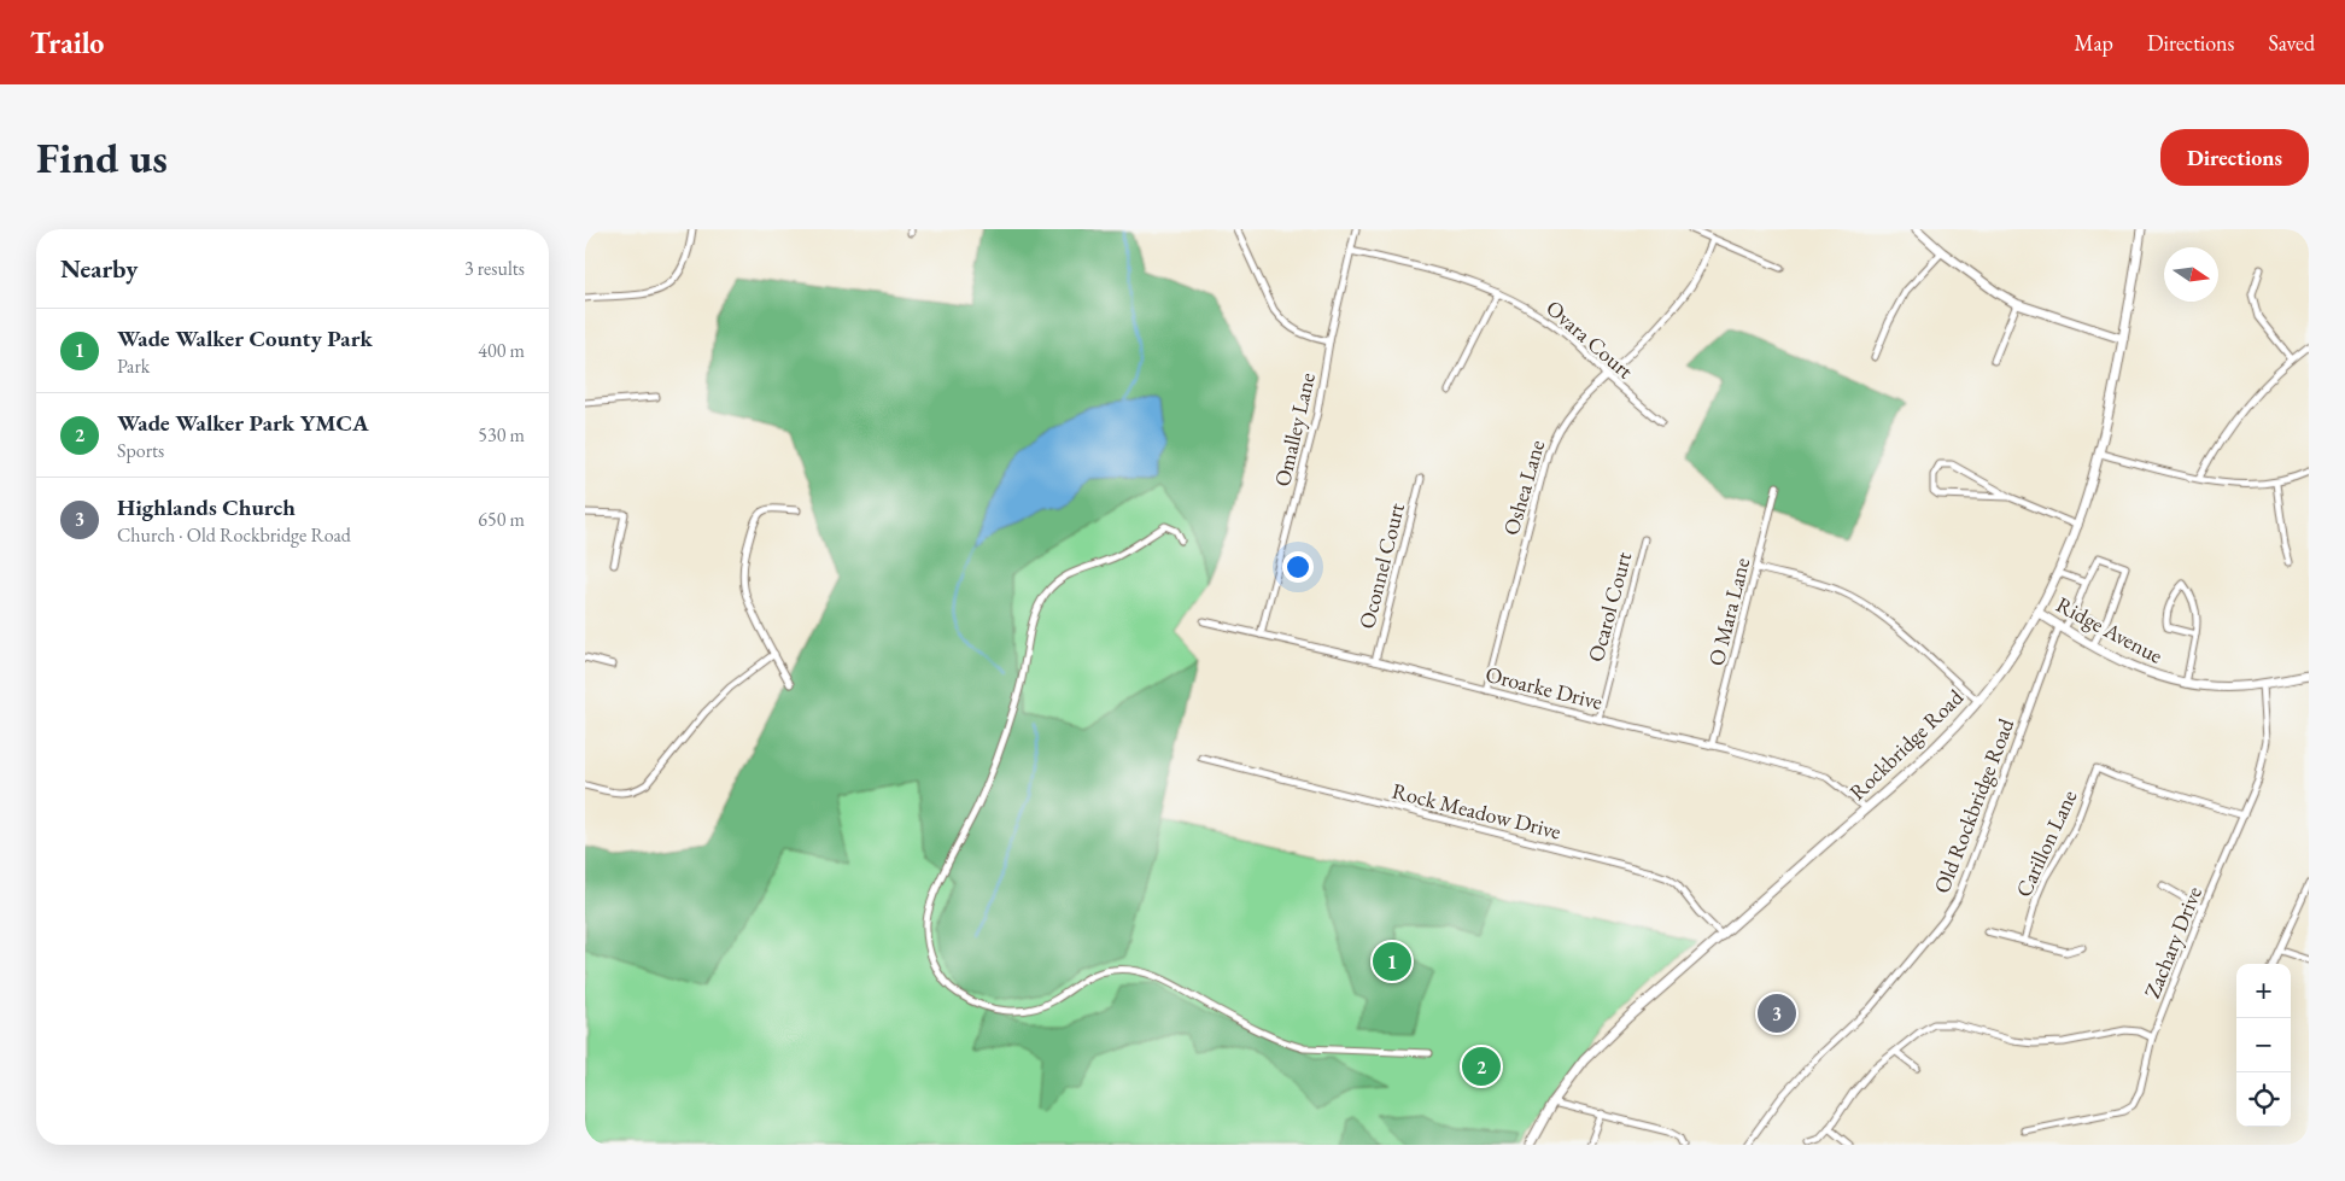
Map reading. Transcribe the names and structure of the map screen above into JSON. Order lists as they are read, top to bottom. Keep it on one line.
{"streets":{"main road":["Ridge Avenue","Rockbridge Road"],"street":["Ovara Court","Omalley Lane","Oshea Lane","Oconnel Court","Ocarol Court","O Mara Lane","Oroarke Drive","Old Rockbridge Road","Rock Meadow Drive","Carillon Lane","Zachary Drive"]},"crossings":[["Ovara Court","Omalley Lane"],["Ovara Court","Oshea Lane"],["Omalley Lane","Oroarke Drive"],["Oshea Lane","Oroarke Drive"],["Oconnel Court","Oroarke Drive"],["Ocarol Court","Oroarke Drive"],["O Mara Lane","Oroarke Drive"],["Ridge Avenue","Rockbridge Road"],["Ridge Avenue","Old Rockbridge Road"],["Ridge Avenue","Zachary Drive"],["Oroarke Drive","Rockbridge Road"],["Rockbridge Road","Rock Meadow Drive"],["Carillon Lane","Zachary Drive"]],"north":"right","page":{"header":"Trailo","nav":["Map","Directions","Saved"],"buttons":"Directions","title":"Find us","heading":["Nearby","3 results"],"list":[{"mark":"1","name":"Wade Walker County Park","note":"Park","value":"400 m"},{"mark":"2","name":"Wade Walker Park YMCA","note":"Sports","value":"530 m"},{"mark":"3","name":"Highlands Church","note":"Church · Old Rockbridge Road","value":"650 m"}],"pins":["1","3","2"],"map_buttons":["+","−"]}}
